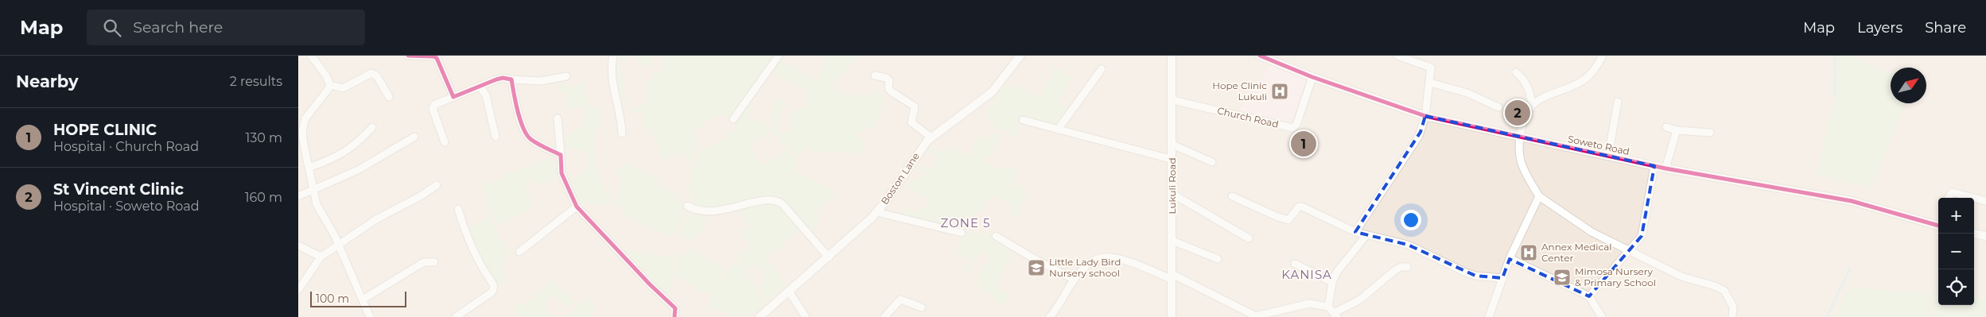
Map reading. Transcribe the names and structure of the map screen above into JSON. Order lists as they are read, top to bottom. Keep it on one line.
{"streets":{"street":["Church Road","Soweto Road","Boston Lane","Lukuli Road"]},"crossings":[["Church Road","Soweto Road"],["Church Road","Lukuli Road"]],"districts":["ZONE 5","KANISA"],"places":{"hospital":["Hope Clinic Lukuli","Annex Medical Center"],"school or university":["Little Lady Bird Nursery school","Mimosa Nursery & Primary School"]},"scale_bar":"100 m","north":"top right","page":{"header":"Map","search":"Search here","nav":["Map","Layers","Share"],"heading":["Nearby","2 results"],"pins":["2","1"],"list":[{"mark":"1","name":"HOPE CLINIC","note":"Hospital · Church Road","value":"130 m"},{"mark":"2","name":"St Vincent Clinic","note":"Hospital · Soweto Road","value":"160 m"}],"map_buttons":["+","−"],"scale":"100 m"}}
